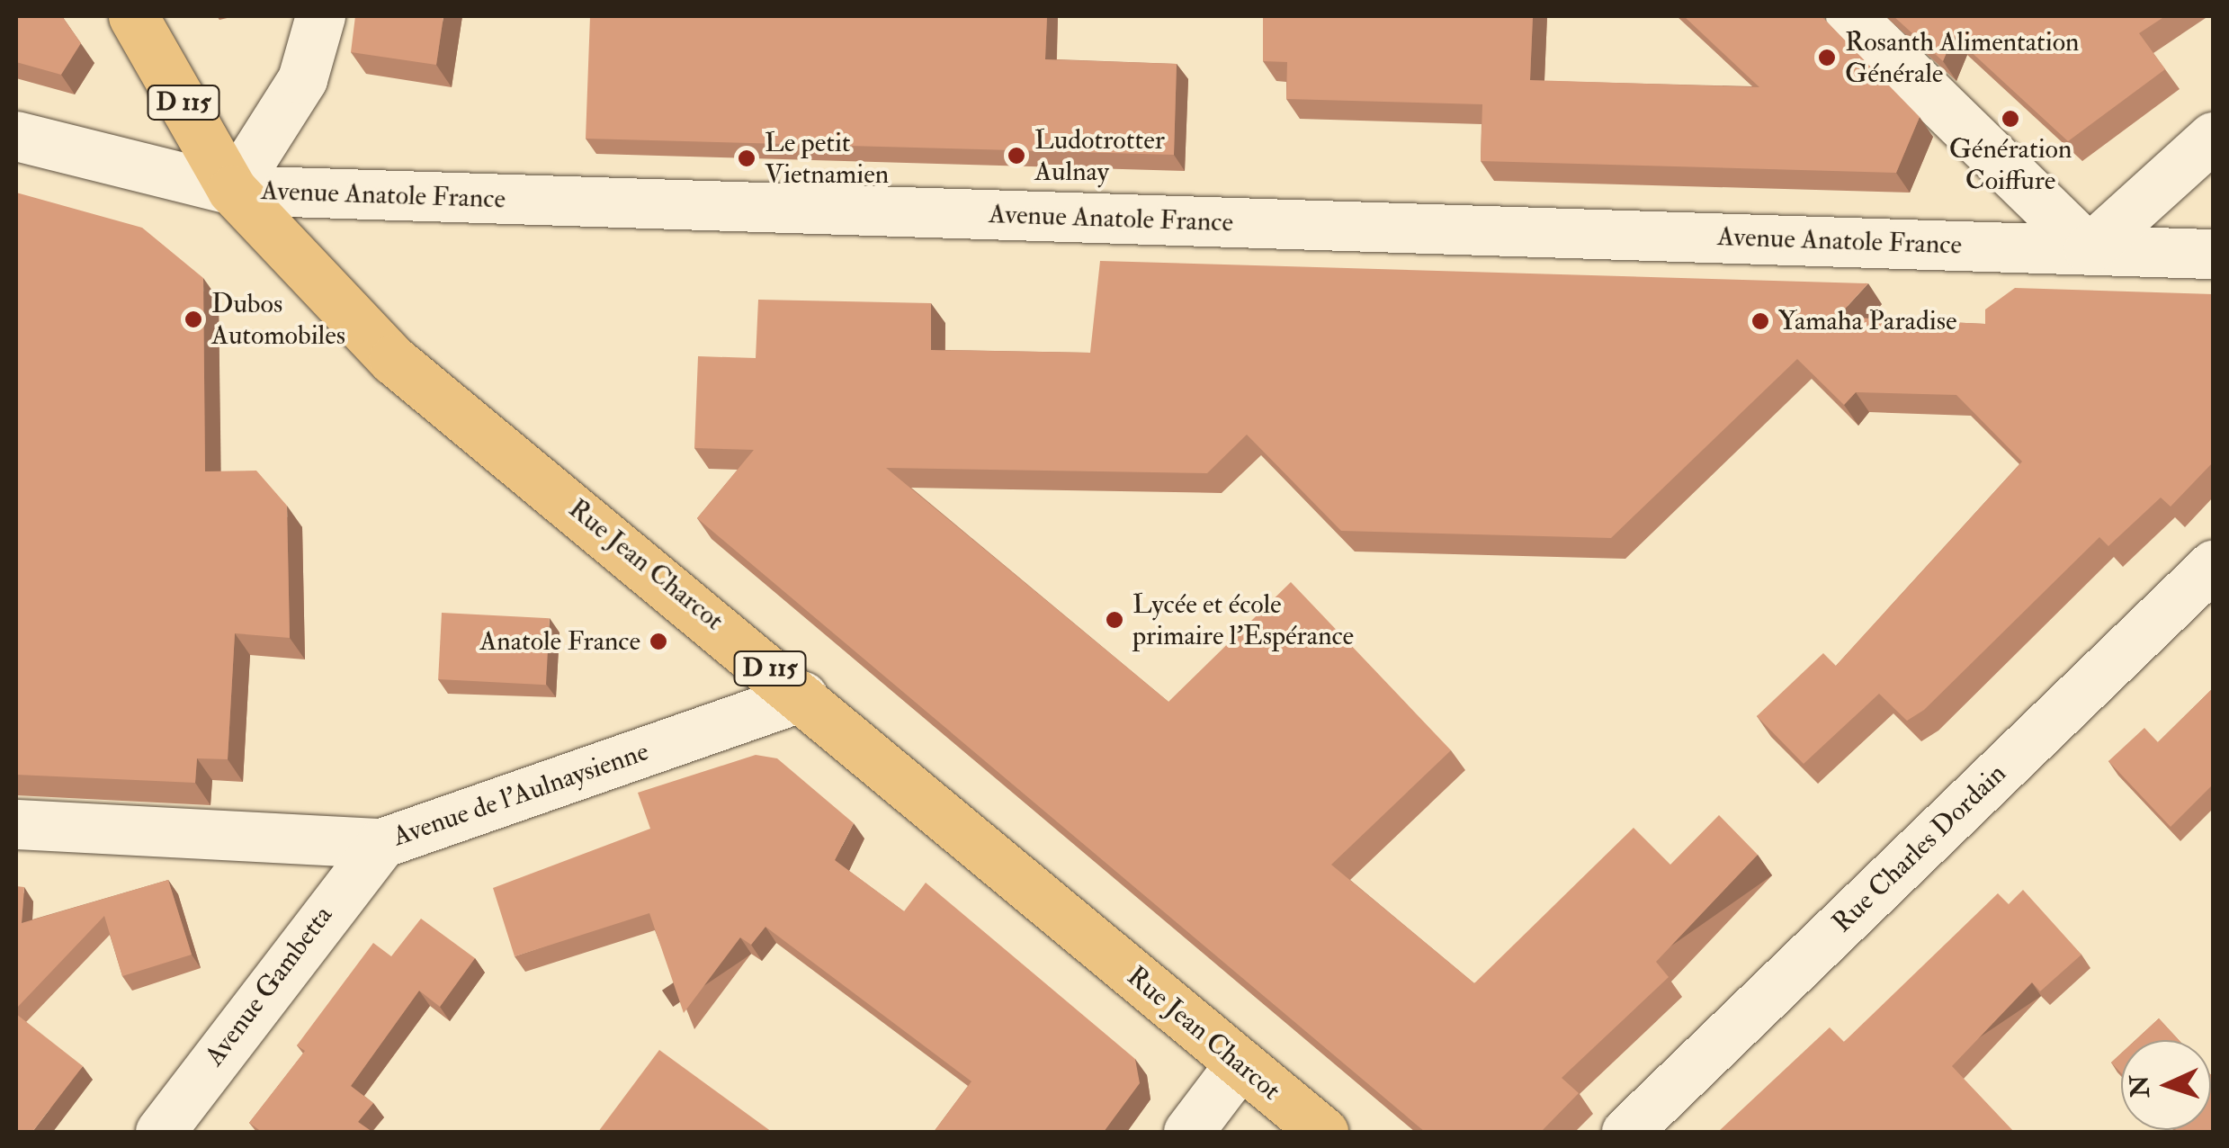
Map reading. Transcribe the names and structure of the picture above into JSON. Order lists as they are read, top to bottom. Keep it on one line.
{"streets":{"main road":["D 115","Rue Jean Charcot"],"street":["Avenue Anatole France","Avenue de l'Aulnaysienne","Rue Charles Dordain","Avenue Gambetta"]},"crossings":[["D 115","Avenue Anatole France"],["D 115","Rue Jean Charcot"],["Avenue Anatole France","Rue Jean Charcot"],["Rue Jean Charcot","Avenue de l'Aulnaysienne"],["Avenue de l'Aulnaysienne","Avenue Gambetta"]],"places":["Rosanth Alimentation Générale","Génération Coiffure","Ludotrotter Aulnay","Le petit Vietnamien","Dubos Automobiles","Yamaha Paradise","Lycée et école primaire l'Espérance","Anatole France"],"north":"left"}
